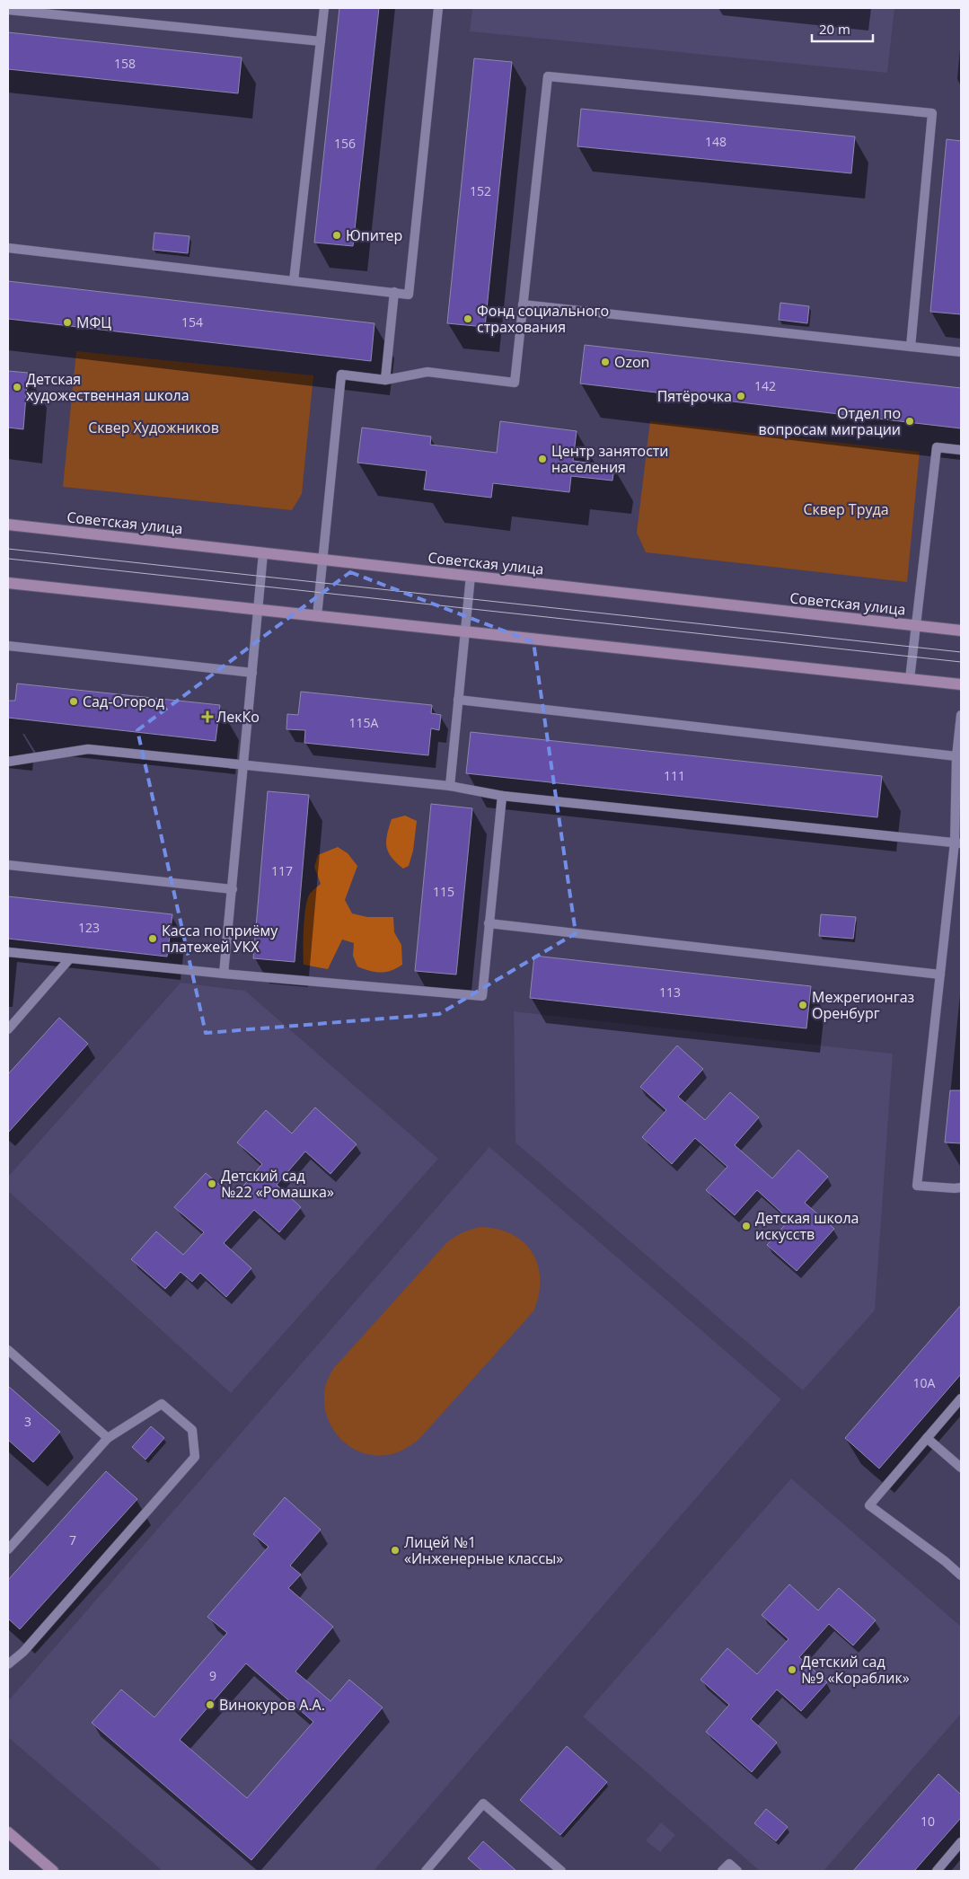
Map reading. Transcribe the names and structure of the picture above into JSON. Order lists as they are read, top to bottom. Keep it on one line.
{"streets":{"main road":["Советская улица"]},"parks":["Сквер Художников","Сквер Труда"],"places":{"other":["Юпитер","Фонд социального страхования","МФЦ","Ozon","Детская художественная школа","Пятёрочка","Отдел по вопросам миграции","Центр занятости населения","Сад-Огород","Касса по приёму платежей УКХ","Межрегионгаз Оренбург","Детский сад №22 «Ромашка»","Детская школа искусств","Лицей №1 «Инженерные классы»","Детский сад №9 «Кораблик»","Винокуров А.А."],"health":["ЛекКо"]},"house_numbers":["158","148","156","152","154","142","115А","111","117","115","123","113","10А","3","7","9","10"],"scale_bar":"20 m"}
